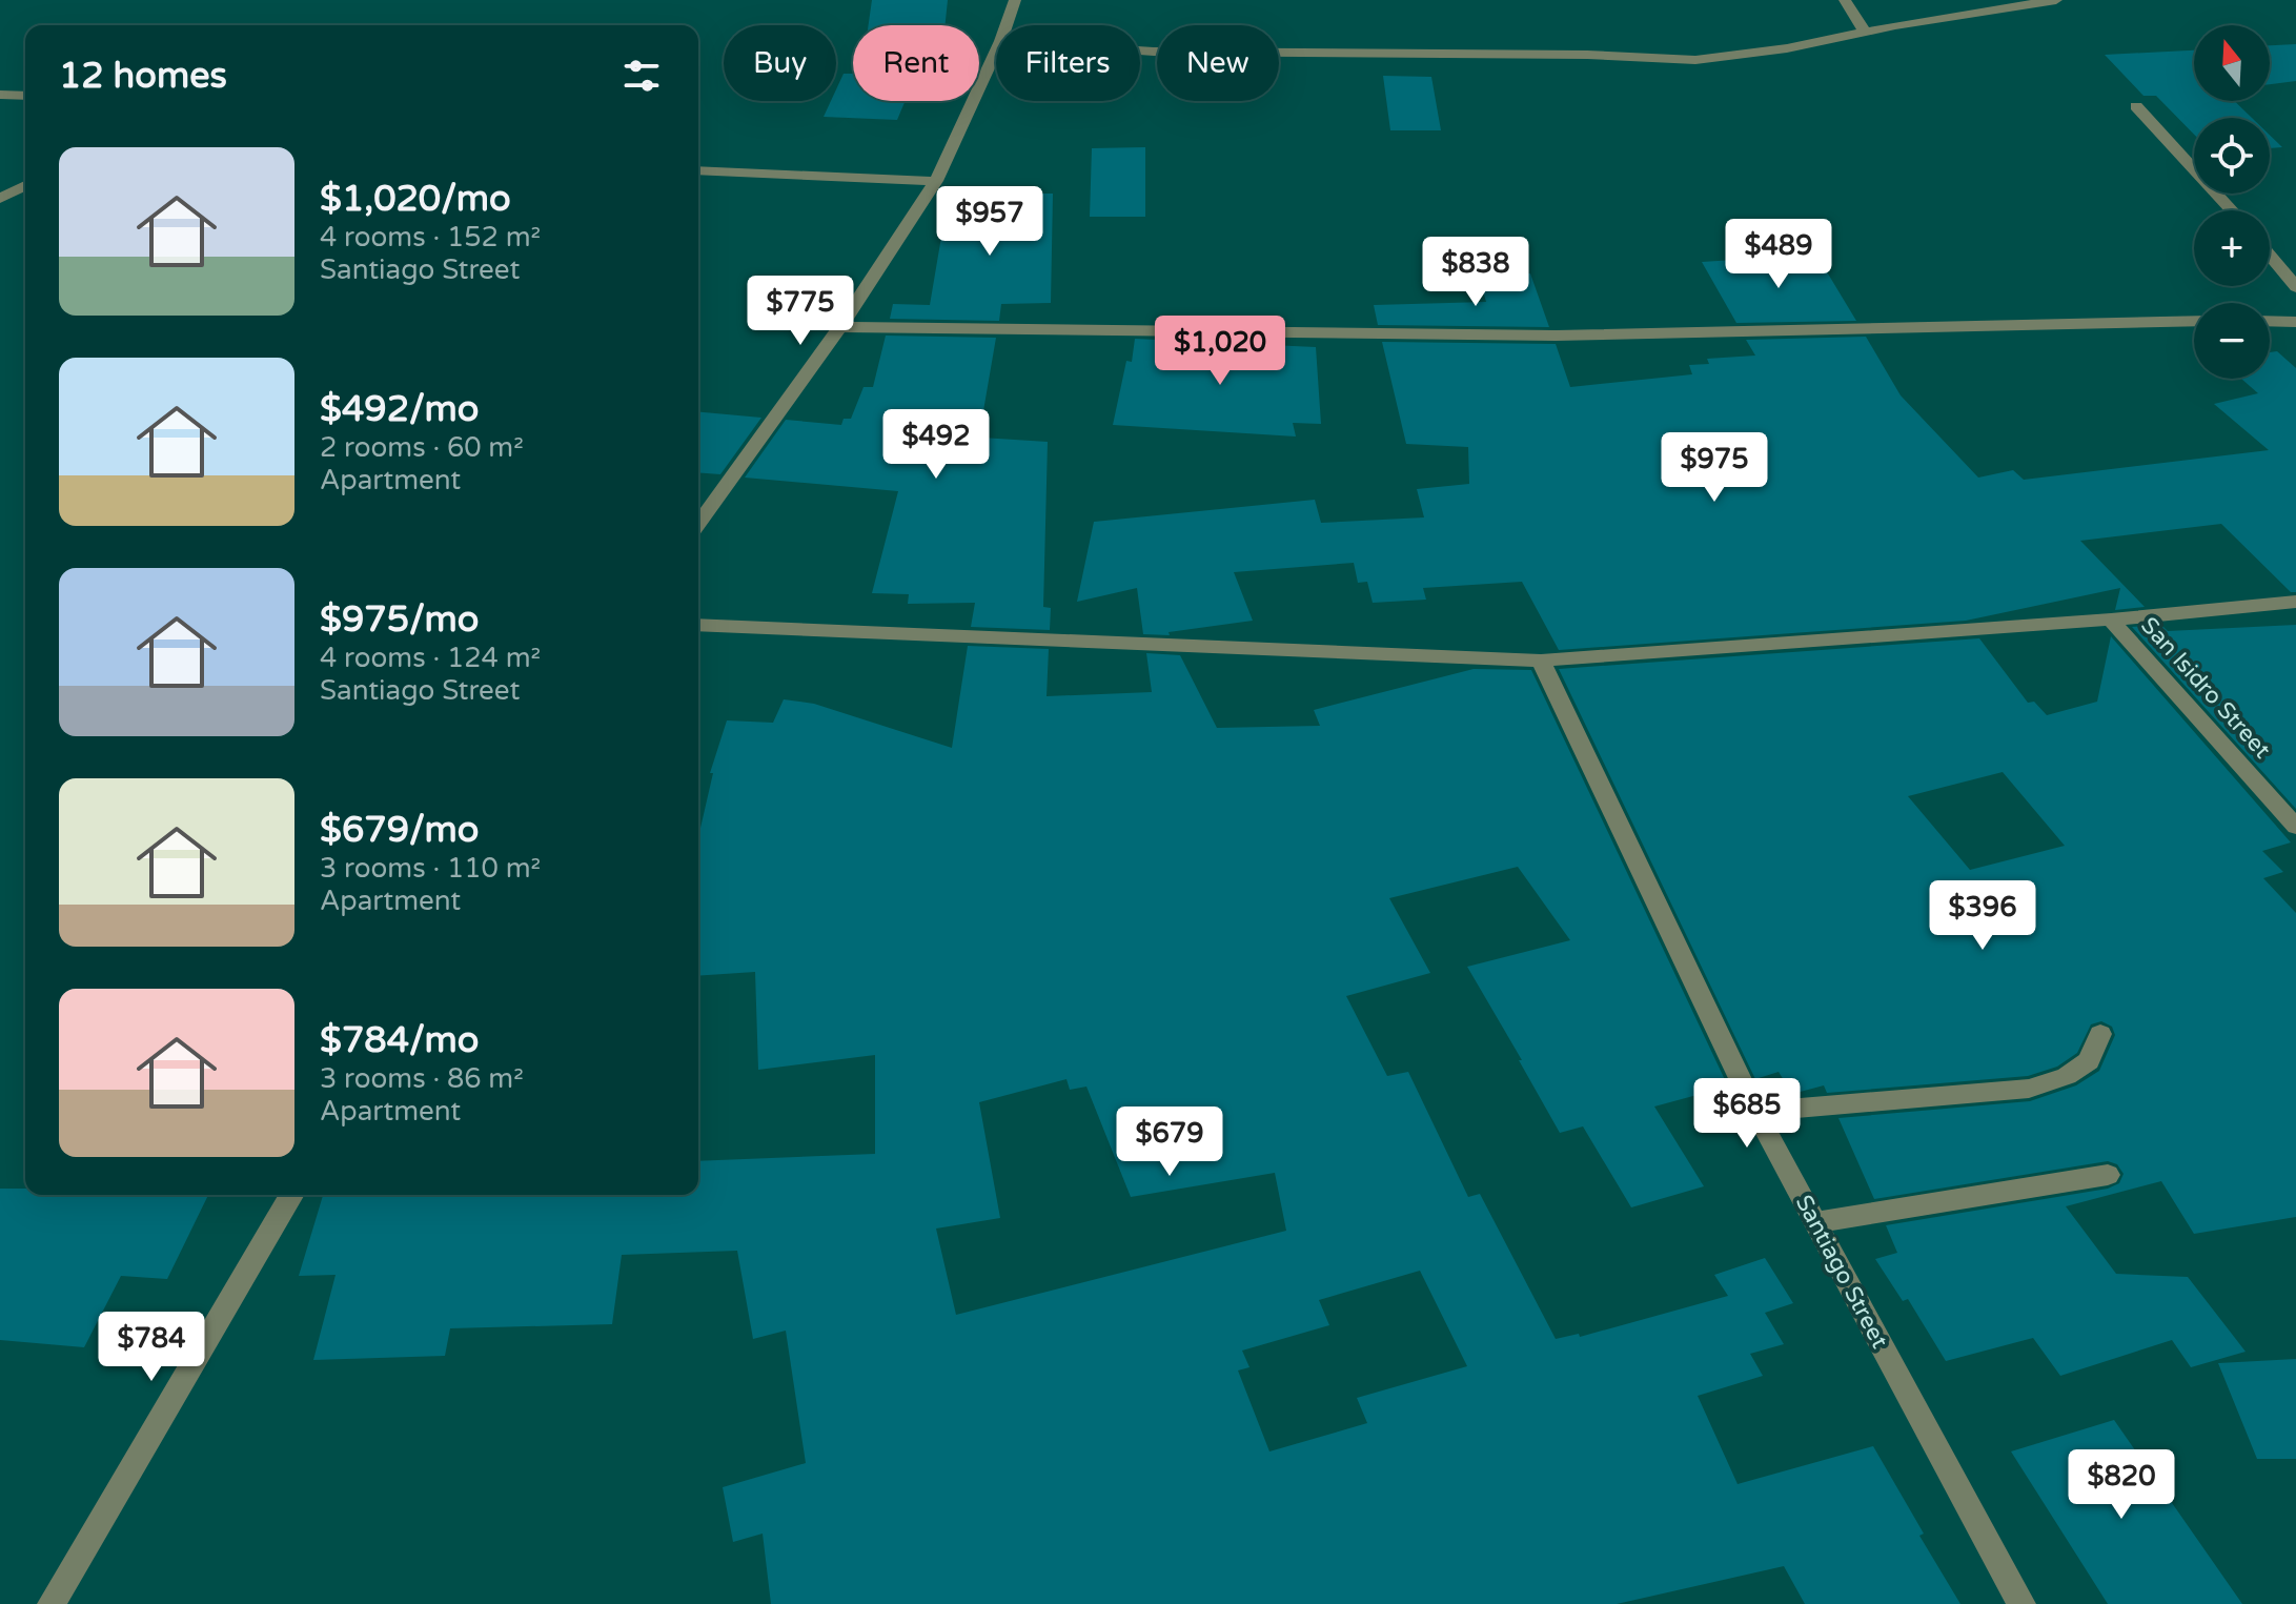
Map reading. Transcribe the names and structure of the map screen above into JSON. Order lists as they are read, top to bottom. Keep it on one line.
{"streets":{"street":["San Isidro Street","Santiago Street"]},"north":"top","page":{"map_buttons":["+","−"],"chip":["Buy","Rent","Filters","New"],"heading":"12 homes","list":[{"name":"$1,020/mo","note":"4 rooms · 152 m² · Santiago Street"},{"name":"$492/mo","note":"2 rooms · 60 m² · Apartment"},{"name":"$975/mo","note":"4 rooms · 124 m² · Santiago Street"},{"name":"$679/mo","note":"3 rooms · 110 m² · Apartment"},{"name":"$784/mo","note":"3 rooms · 86 m² · Apartment"}],"price":["$957","$489","$838","$775","$1,020","$492","$975","$396","$685","$679","$784","$820"]}}
